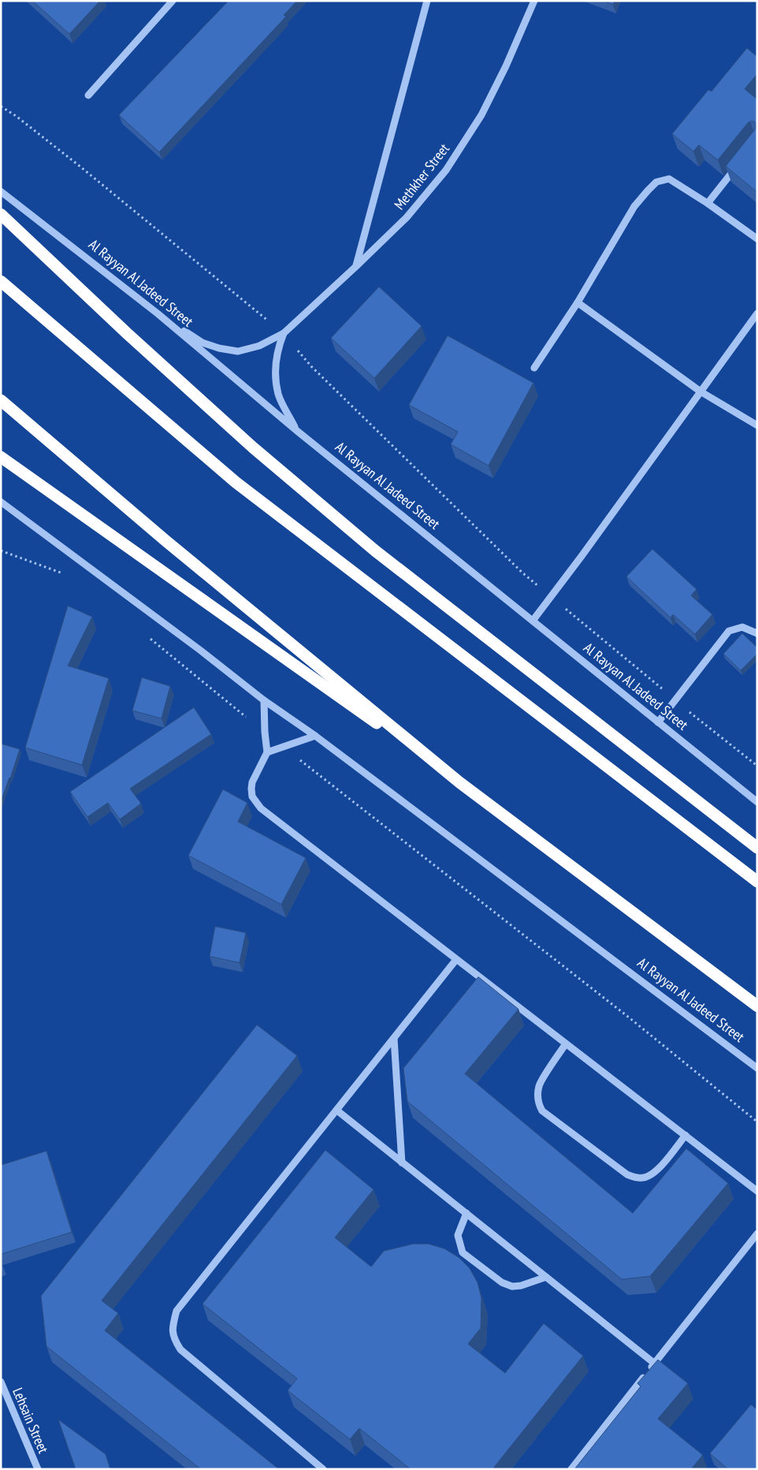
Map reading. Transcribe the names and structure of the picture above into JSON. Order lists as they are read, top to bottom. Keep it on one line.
{"streets":{"street":["Methkher Street","Al Rayyan Al Jadeed Street","Lehsain Street"]},"crossings":[["Methkher Street","Al Rayyan Al Jadeed Street"]]}
